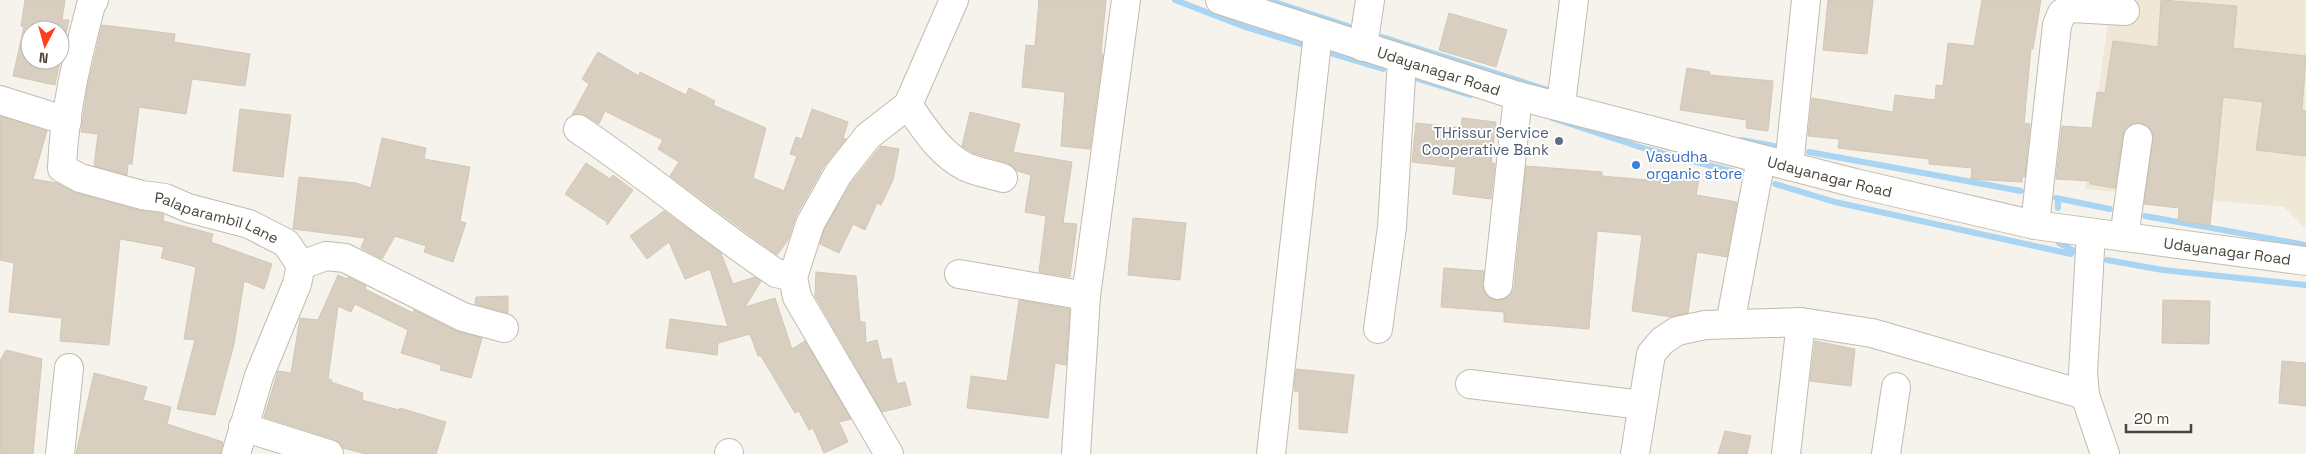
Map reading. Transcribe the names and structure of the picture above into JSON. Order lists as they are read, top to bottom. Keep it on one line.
{"streets":{"street":["Udayanagar Road","Palaparambil Lane"]},"places":["THrissur Service Cooperative Bank","Vasudha organic store"],"scale_bar":"20 m","north":"bottom"}
